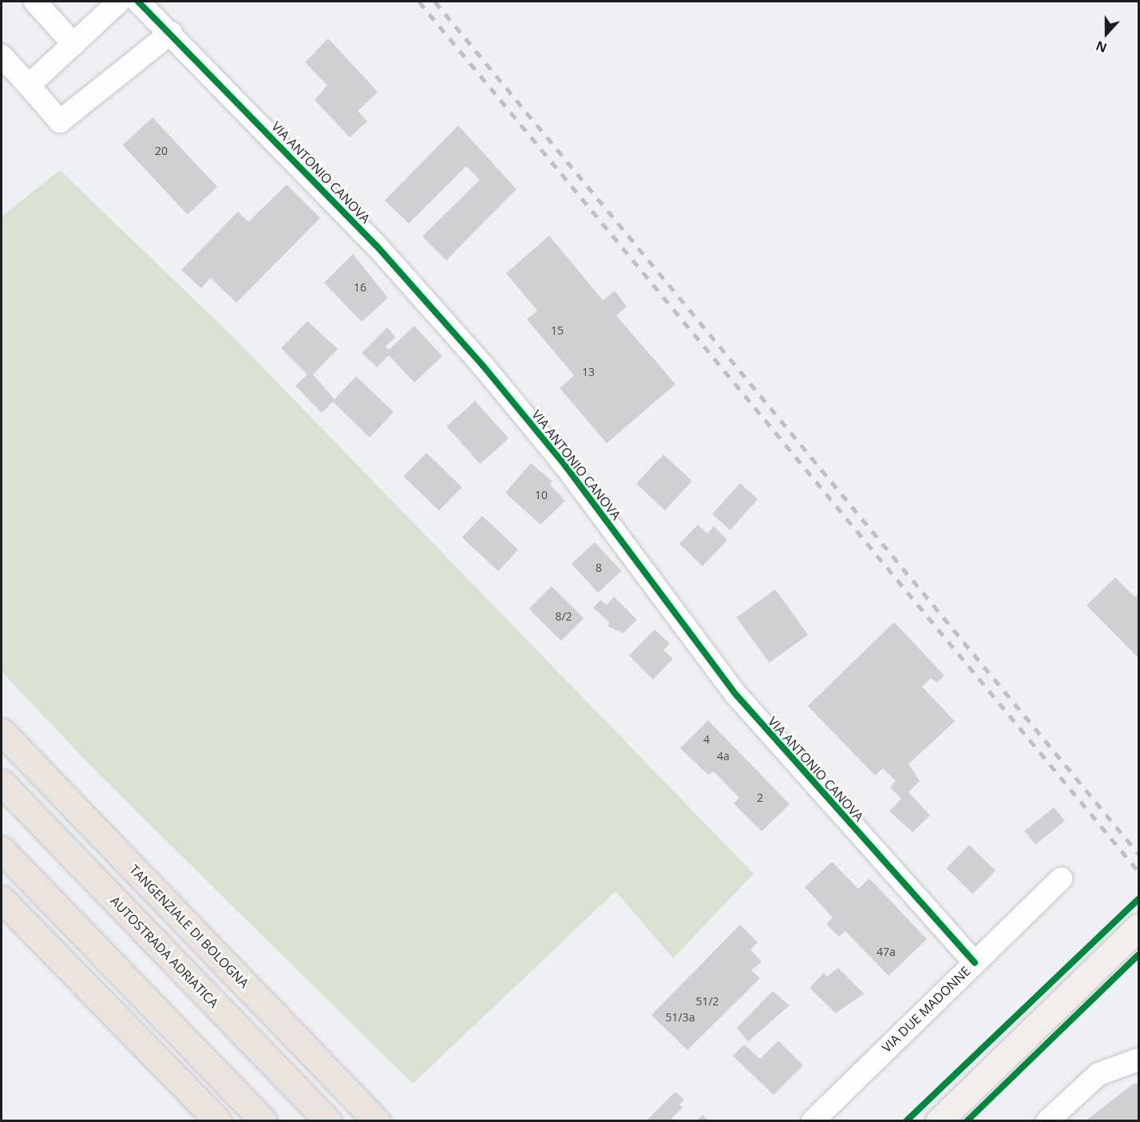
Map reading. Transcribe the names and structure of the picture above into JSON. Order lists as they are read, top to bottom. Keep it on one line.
{"streets":{"highway":["TANGENZIALE DI BOLOGNA","AUTOSTRADA ADRIATICA"],"street":["VIA ANTONIO CANOVA","VIA DUE MADONNE"]},"crossings":[["VIA ANTONIO CANOVA","VIA DUE MADONNE"]],"house_numbers":["20","16","15","13","10","8","8/2","4","4a","2","47a","51/2","51/3a"],"north":"bottom"}
